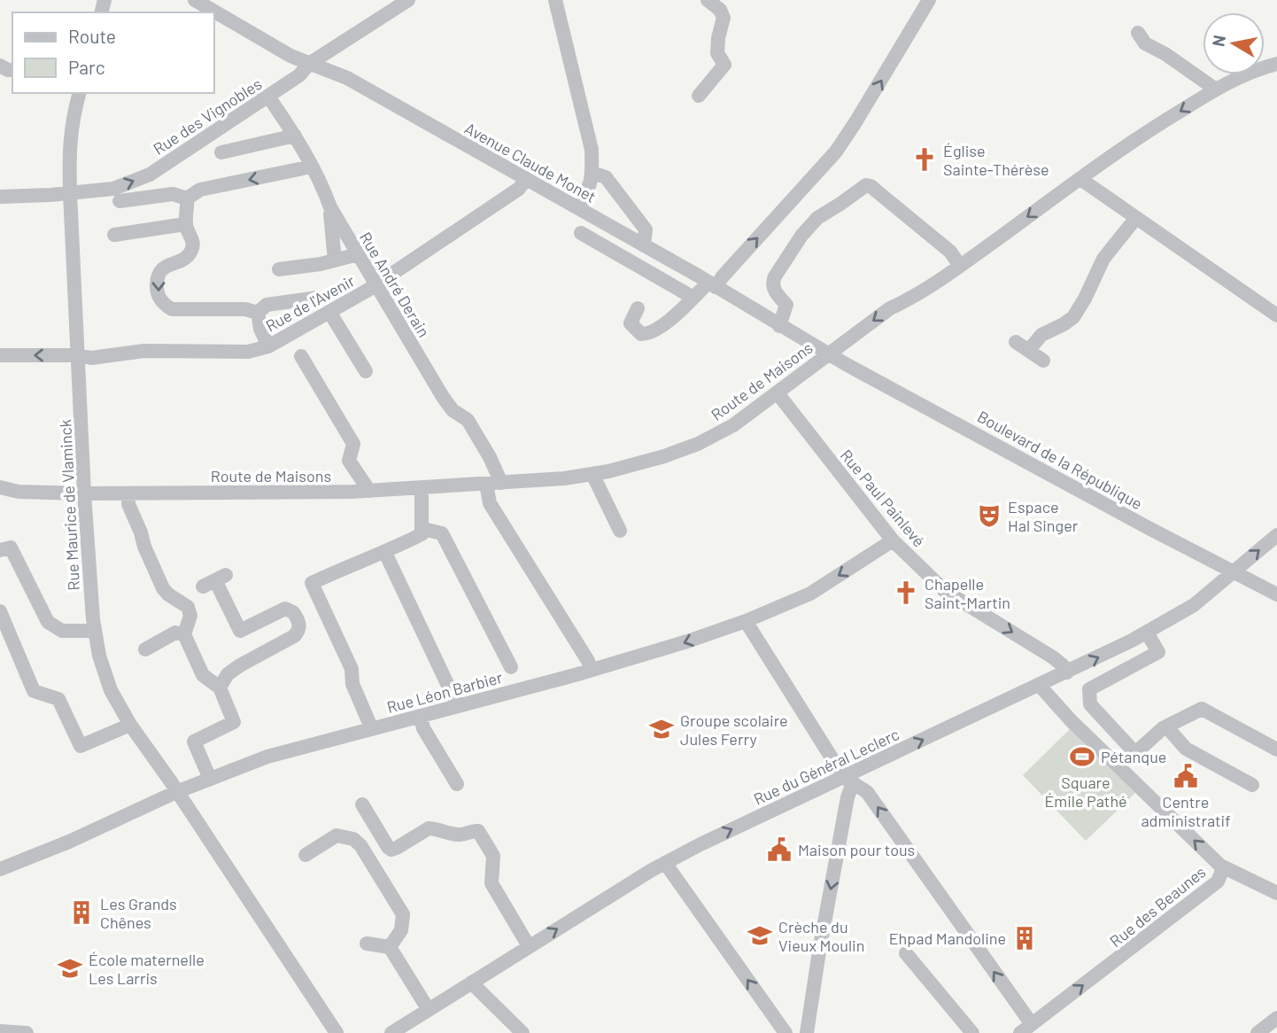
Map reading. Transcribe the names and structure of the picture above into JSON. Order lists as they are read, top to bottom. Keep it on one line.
{"streets":{"street":["Rue des Vignobles","Avenue Claude Monet","Rue André Derain","Rue de l'Avenir","Route de Maisons","Boulevard de la République","Rue Paul Painlevé","Rue Maurice de Vlaminck","Rue Léon Barbier","Rue du Général Leclerc","Rue des Beaunes"]},"crossings":[["Rue des Vignobles","Avenue Claude Monet"],["Rue des Vignobles","Rue André Derain"],["Rue des Vignobles","Rue Maurice de Vlaminck"],["Avenue Claude Monet","Rue de l'Avenir"],["Avenue Claude Monet","Boulevard de la République"],["Rue André Derain","Rue de l'Avenir"],["Rue André Derain","Route de Maisons"],["Rue de l'Avenir","Rue Maurice de Vlaminck"],["Route de Maisons","Boulevard de la République"],["Route de Maisons","Rue Paul Painlevé"],["Route de Maisons","Rue Maurice de Vlaminck"],["Boulevard de la République","Rue du Général Leclerc"],["Rue Paul Painlevé","Rue Léon Barbier"],["Rue Paul Painlevé","Rue du Général Leclerc"],["Rue Maurice de Vlaminck","Rue Léon Barbier"],["Rue du Général Leclerc","Rue des Beaunes"]],"one_way":["Rue Paul Painlevé","Rue du Général Leclerc"],"parks":["Square Émile Pathé"],"places":{"church":["Église Sainte-Thérèse","Chapelle Saint-Martin"],"theatre":["Espace Hal Singer"],"school or university":["Groupe scolaire Jules Ferry","Crèche du Vieux Moulin","École maternelle Les Larris"],"sports":["Pétanque"],"public building":["Centre administratif","Maison pour tous"],"building":["Les Grands Chênes","Ehpad Mandoline"]},"legend":["Route","Parc"],"north":"left"}
